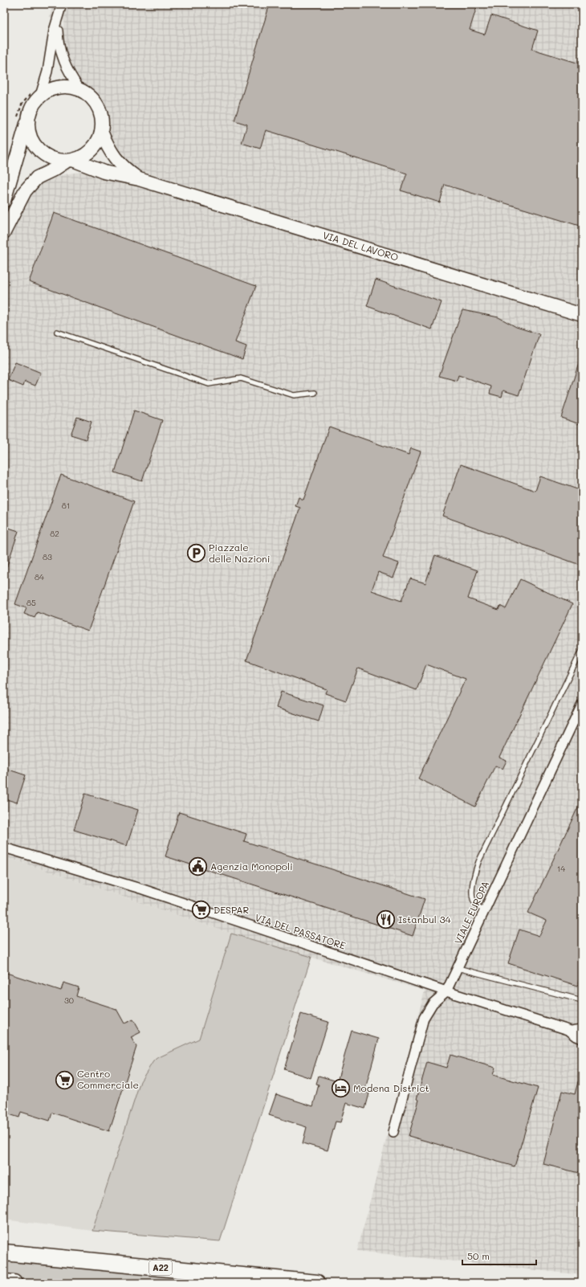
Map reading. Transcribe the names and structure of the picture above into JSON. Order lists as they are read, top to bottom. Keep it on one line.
{"streets":{"highway":["A22"],"main road":["VIA DEL LAVORO"],"street":["VIALE EUROPA","VIA DEL PASSATORE"]},"crossings":[["VIALE EUROPA","VIA DEL PASSATORE"]],"places":{"parking":["Piazzale delle Nazioni"],"public building":["Agenzia Monopoli"],"supermarket":["DESPAR","Centro Commerciale"],"restaurant":["Istanbul 34"],"hotel":["Modena District"]},"house_numbers":["81","82","83","84","85","14","30"],"scale_bar":"50 m"}
